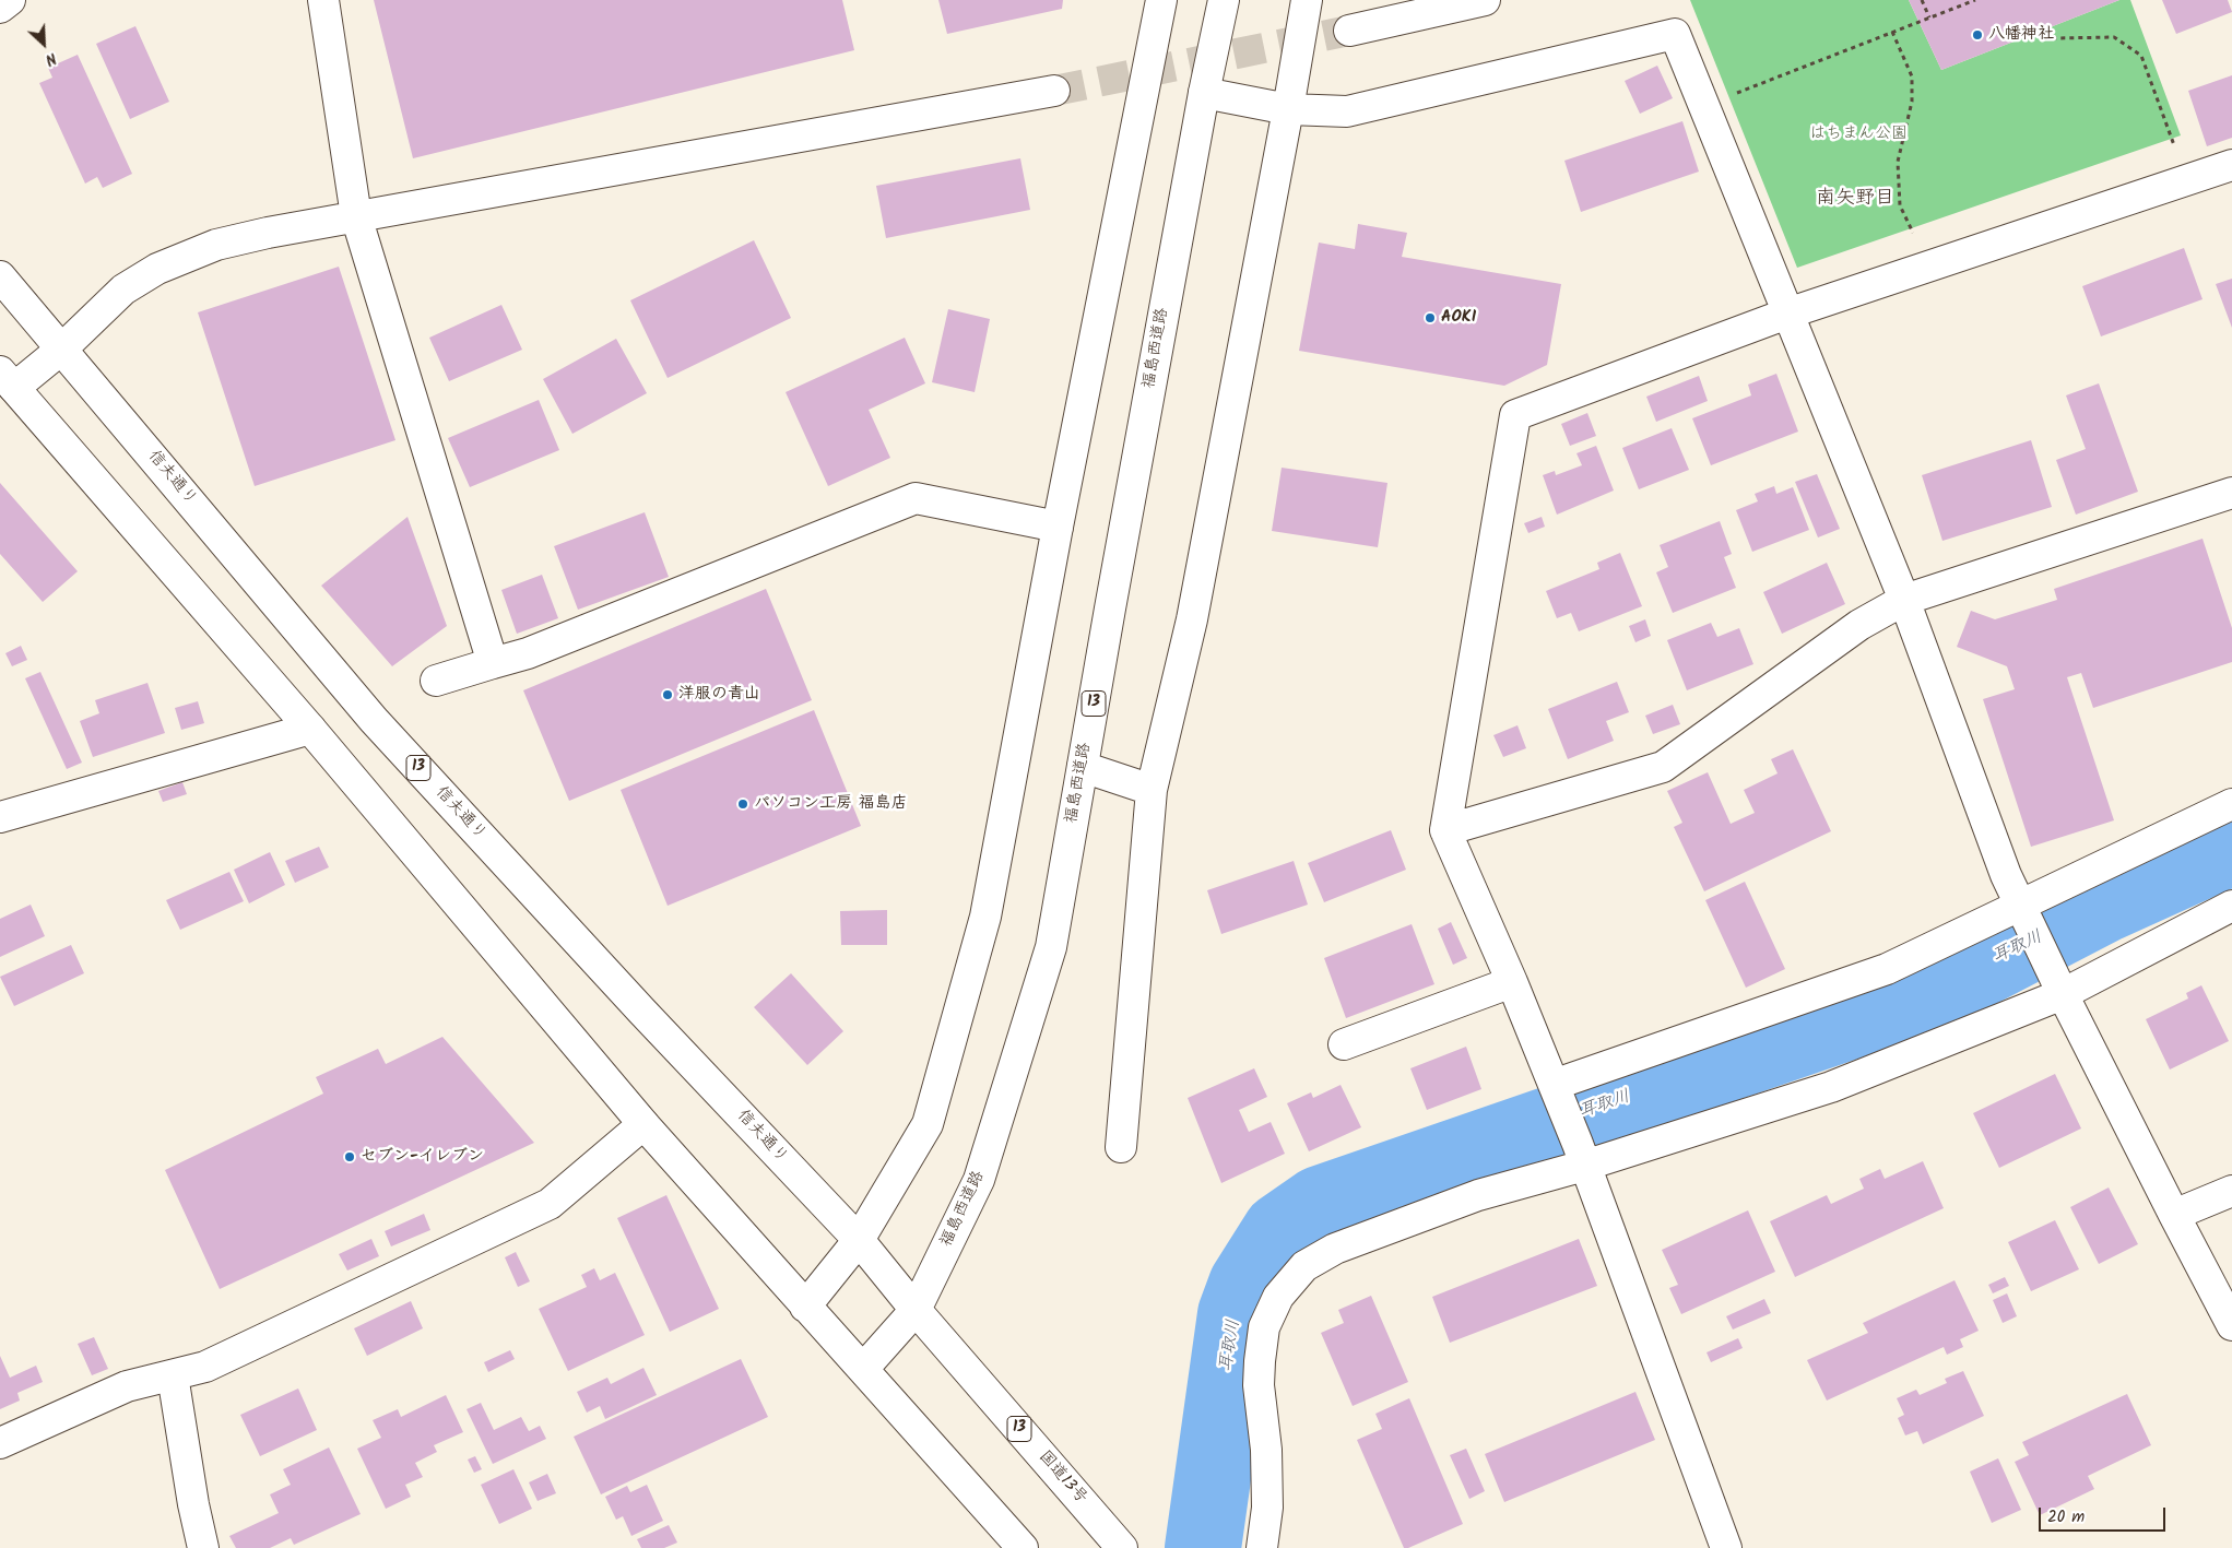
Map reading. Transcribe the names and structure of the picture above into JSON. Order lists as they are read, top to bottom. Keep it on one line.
{"streets":{"main road":["福島西道路","信夫通り","13","国道13号"]},"crossings":[["福島西道路","信夫通り"],["福島西道路","国道13号"],["信夫通り","国道13号"]],"districts":["南矢野目"],"water":["耳取川"],"parks":["はちまん公園"],"places":["八幡神社","AOKI","洋服の青山","パソコン工房 福島店","セブン-イレブン"],"scale_bar":"20 m","north":"bottom right"}
